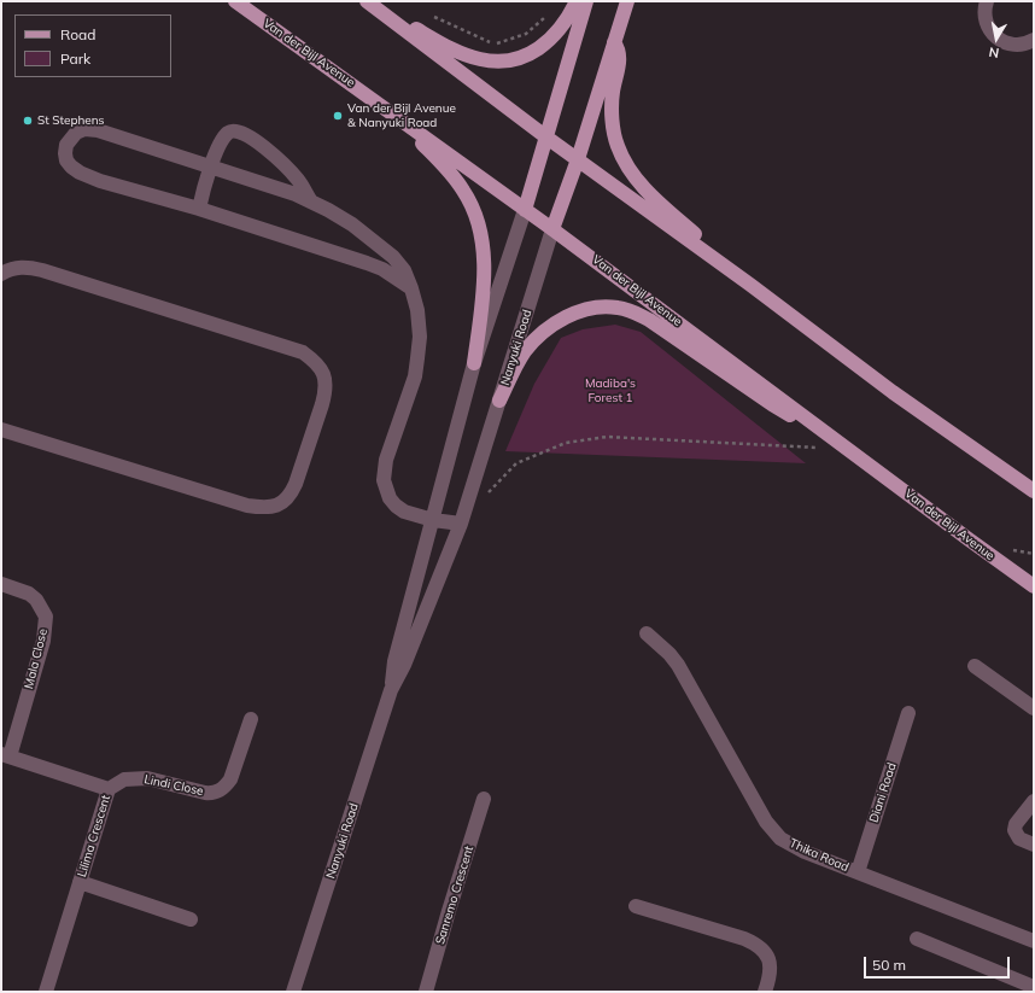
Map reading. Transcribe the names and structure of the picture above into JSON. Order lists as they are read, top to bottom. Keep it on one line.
{"streets":{"main road":["Van der Bijl Avenue","Nanyuki Road"],"street":["Mala Close","Lindi Close","Diani Road","Lilima Crescent","Thika Road","Sanremo Crescent"]},"crossings":[["Van der Bijl Avenue","Nanyuki Road"],["Mala Close","Lilima Crescent"],["Lindi Close","Lilima Crescent"],["Diani Road","Thika Road"]],"parks":["Madiba's Forest 1"],"places":["Van der Bijl Avenue & Nanyuki Road","St Stephens"],"legend":["Road","Park"],"scale_bar":"50 m","north":"bottom"}
